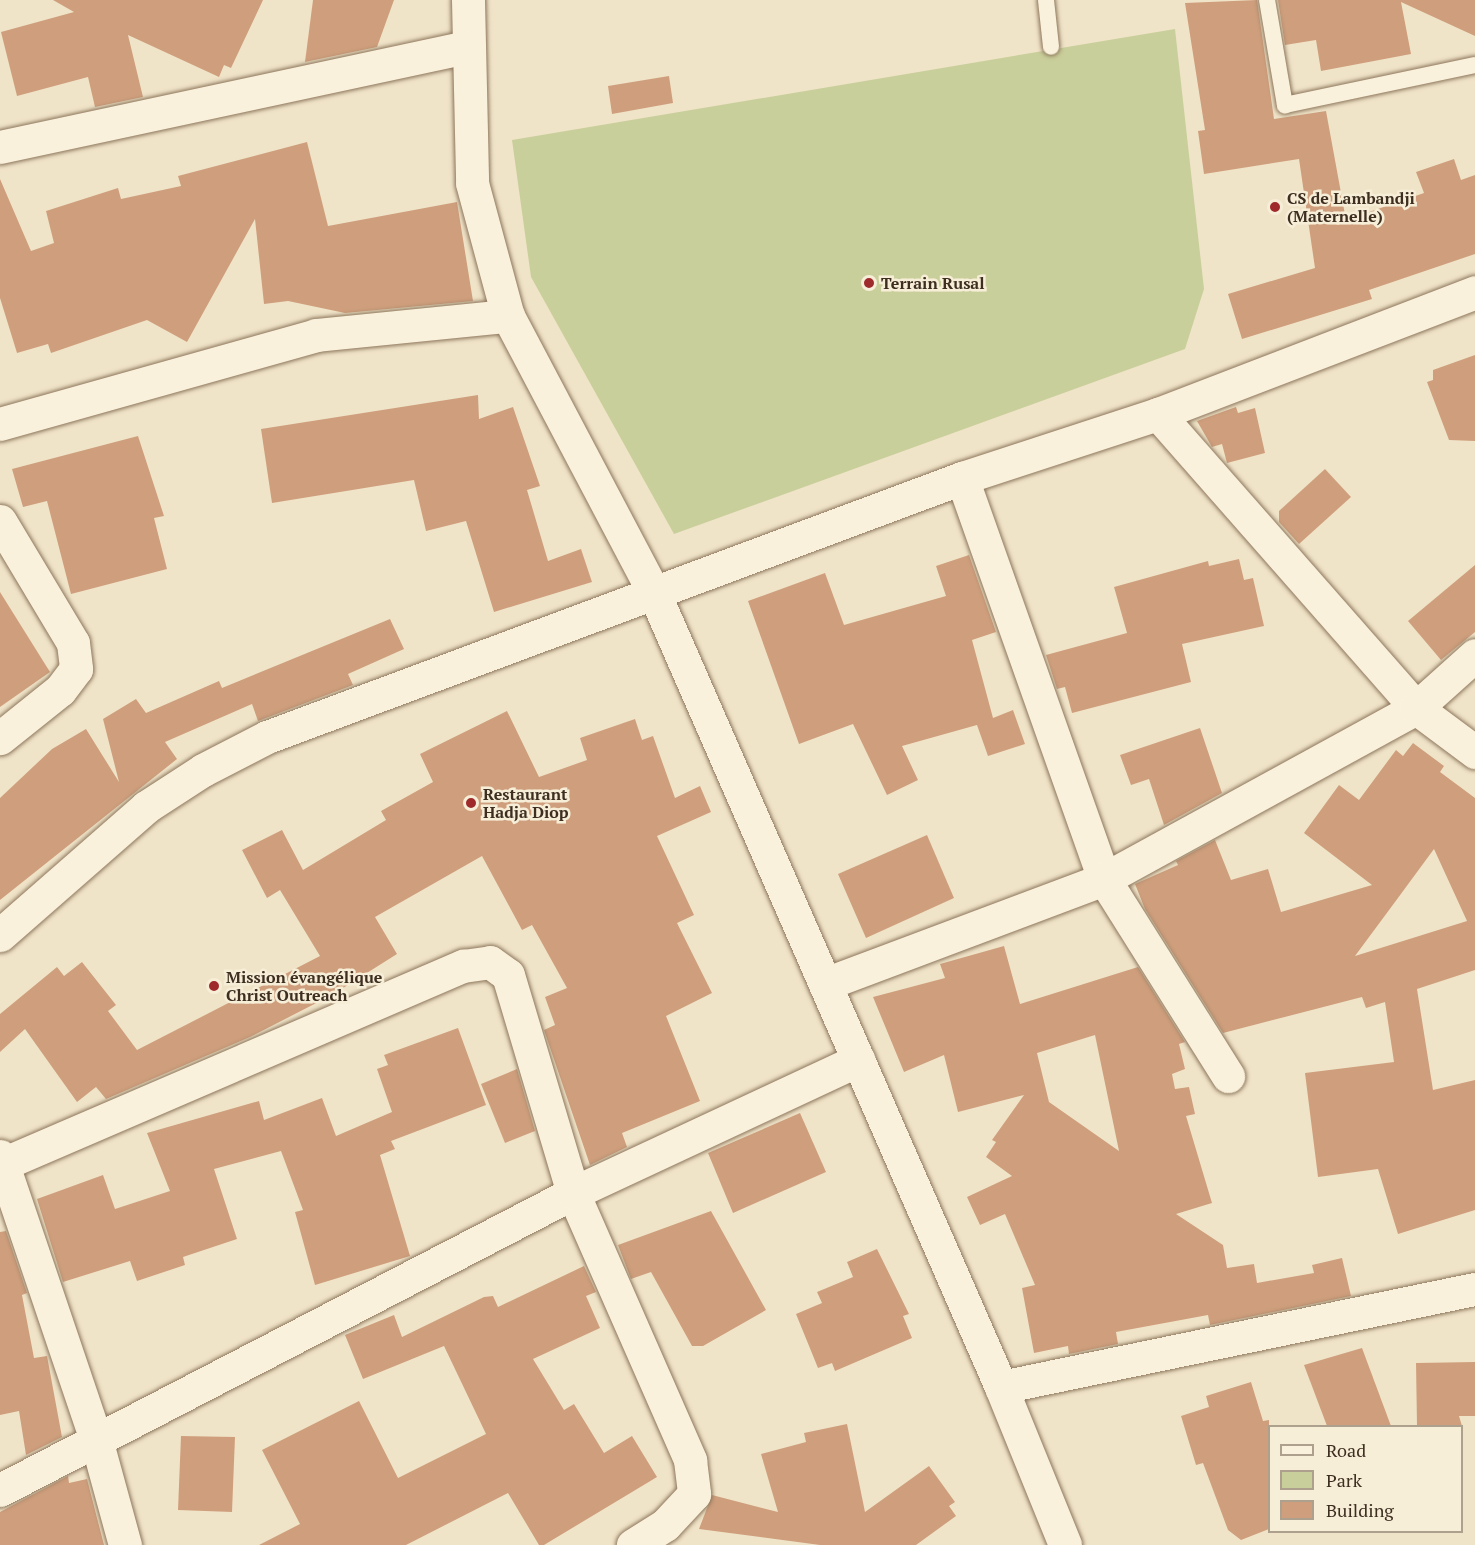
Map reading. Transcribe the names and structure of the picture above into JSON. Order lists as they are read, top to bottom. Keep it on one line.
{"places":["CS de Lambandji (Maternelle)","Terrain Rusal","Restaurant Hadja Diop","Mission évangélique Christ Outreach"],"legend":["Road","Park","Building"]}
